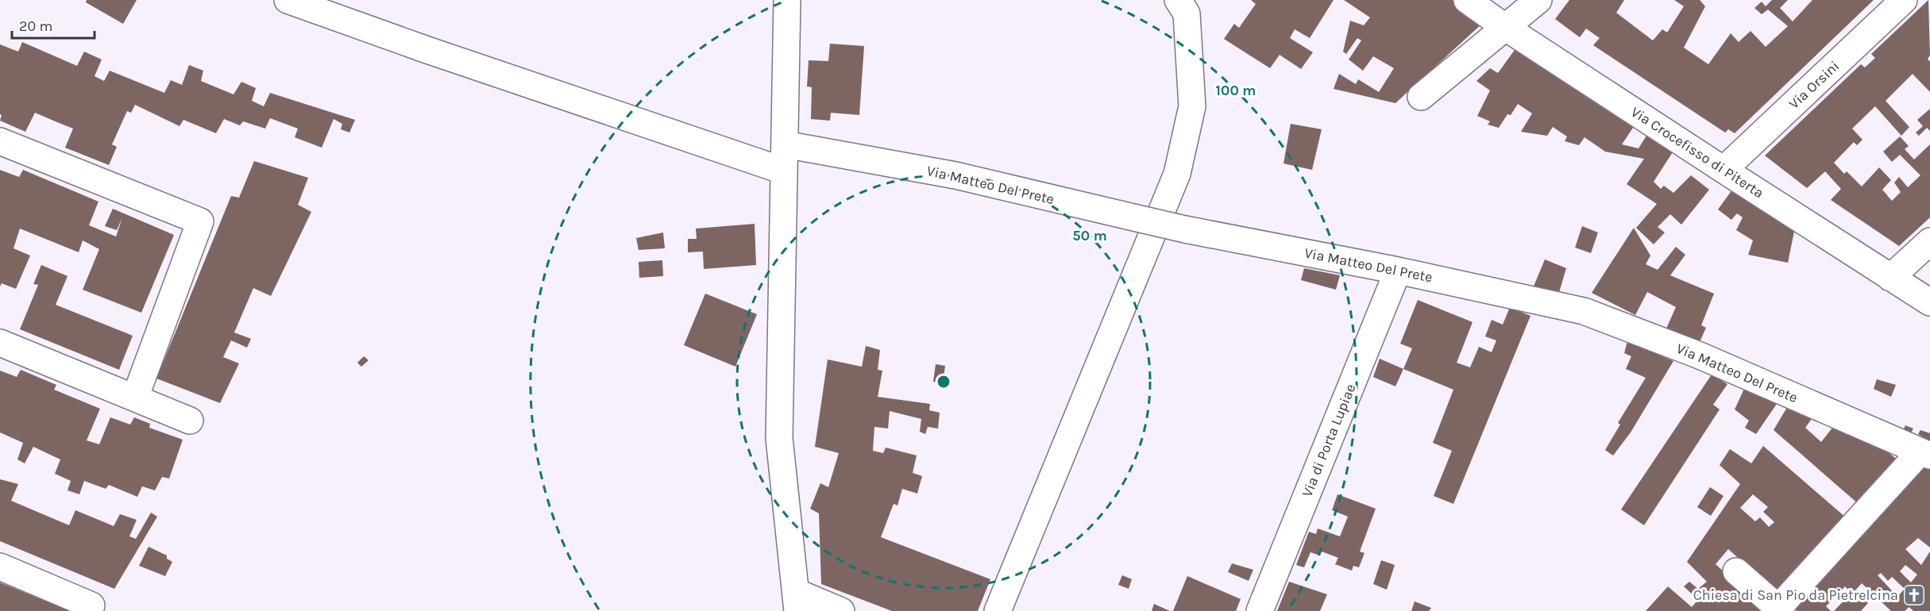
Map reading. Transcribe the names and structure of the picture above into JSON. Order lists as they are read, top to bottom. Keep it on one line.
{"streets":{"street":["Via Orsini","Via Crocefisso di Piterta","Via Matteo Del Prete","Via di Porta Lupiae"]},"crossings":[["Via Orsini","Via Crocefisso di Piterta"],["Via Matteo Del Prete","Via di Porta Lupiae"]],"places":{"church":["Chiesa di San Pio da Pietrelcina"]},"scale_bar":"20 m","rings":["100 m","50 m"]}
